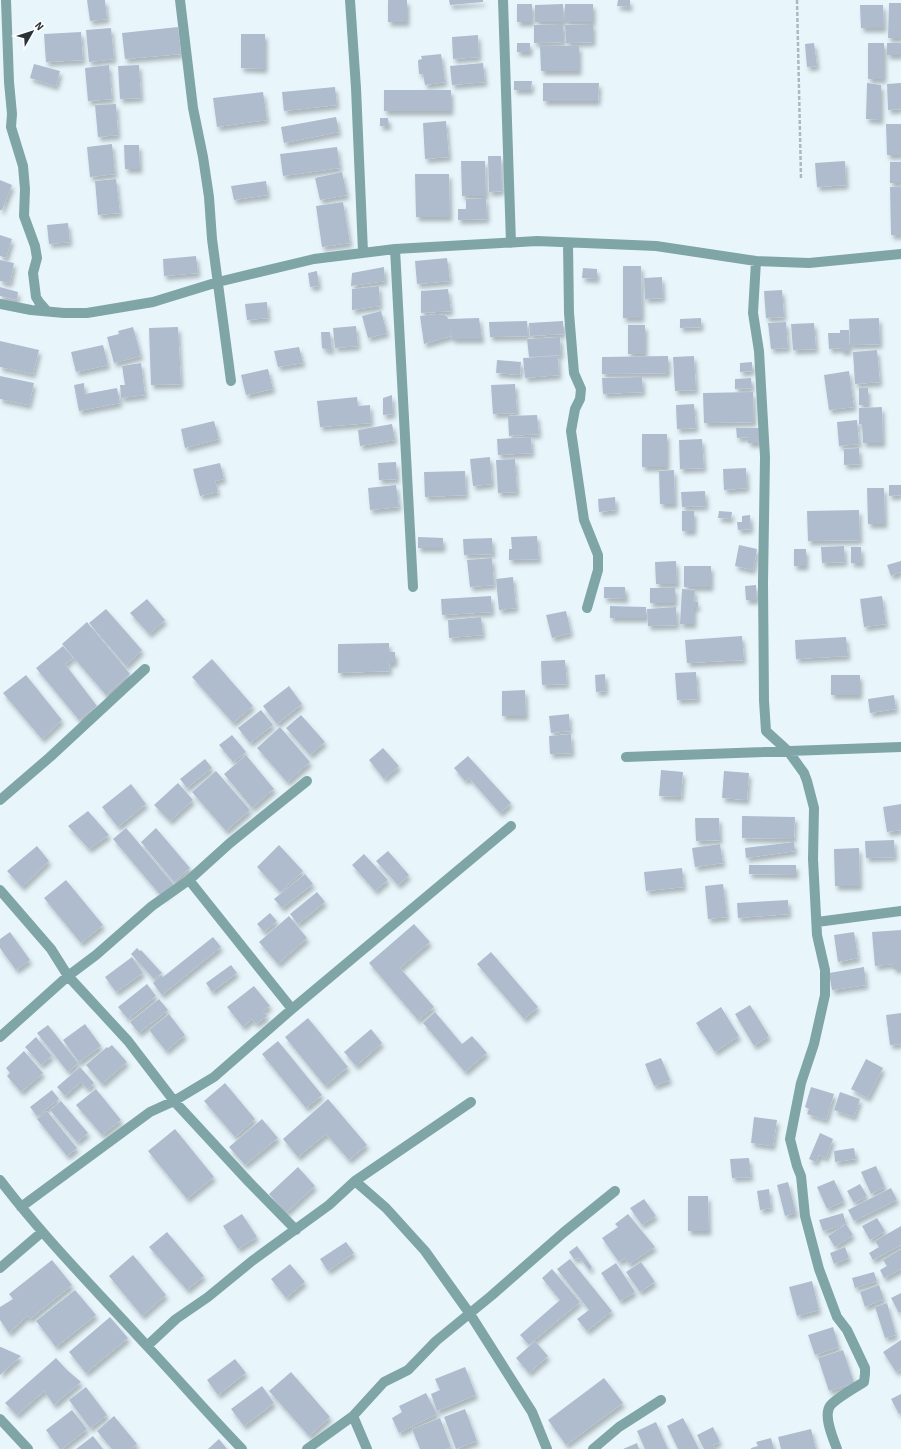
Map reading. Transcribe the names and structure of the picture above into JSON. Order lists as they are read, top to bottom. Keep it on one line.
{"north":"top right"}
